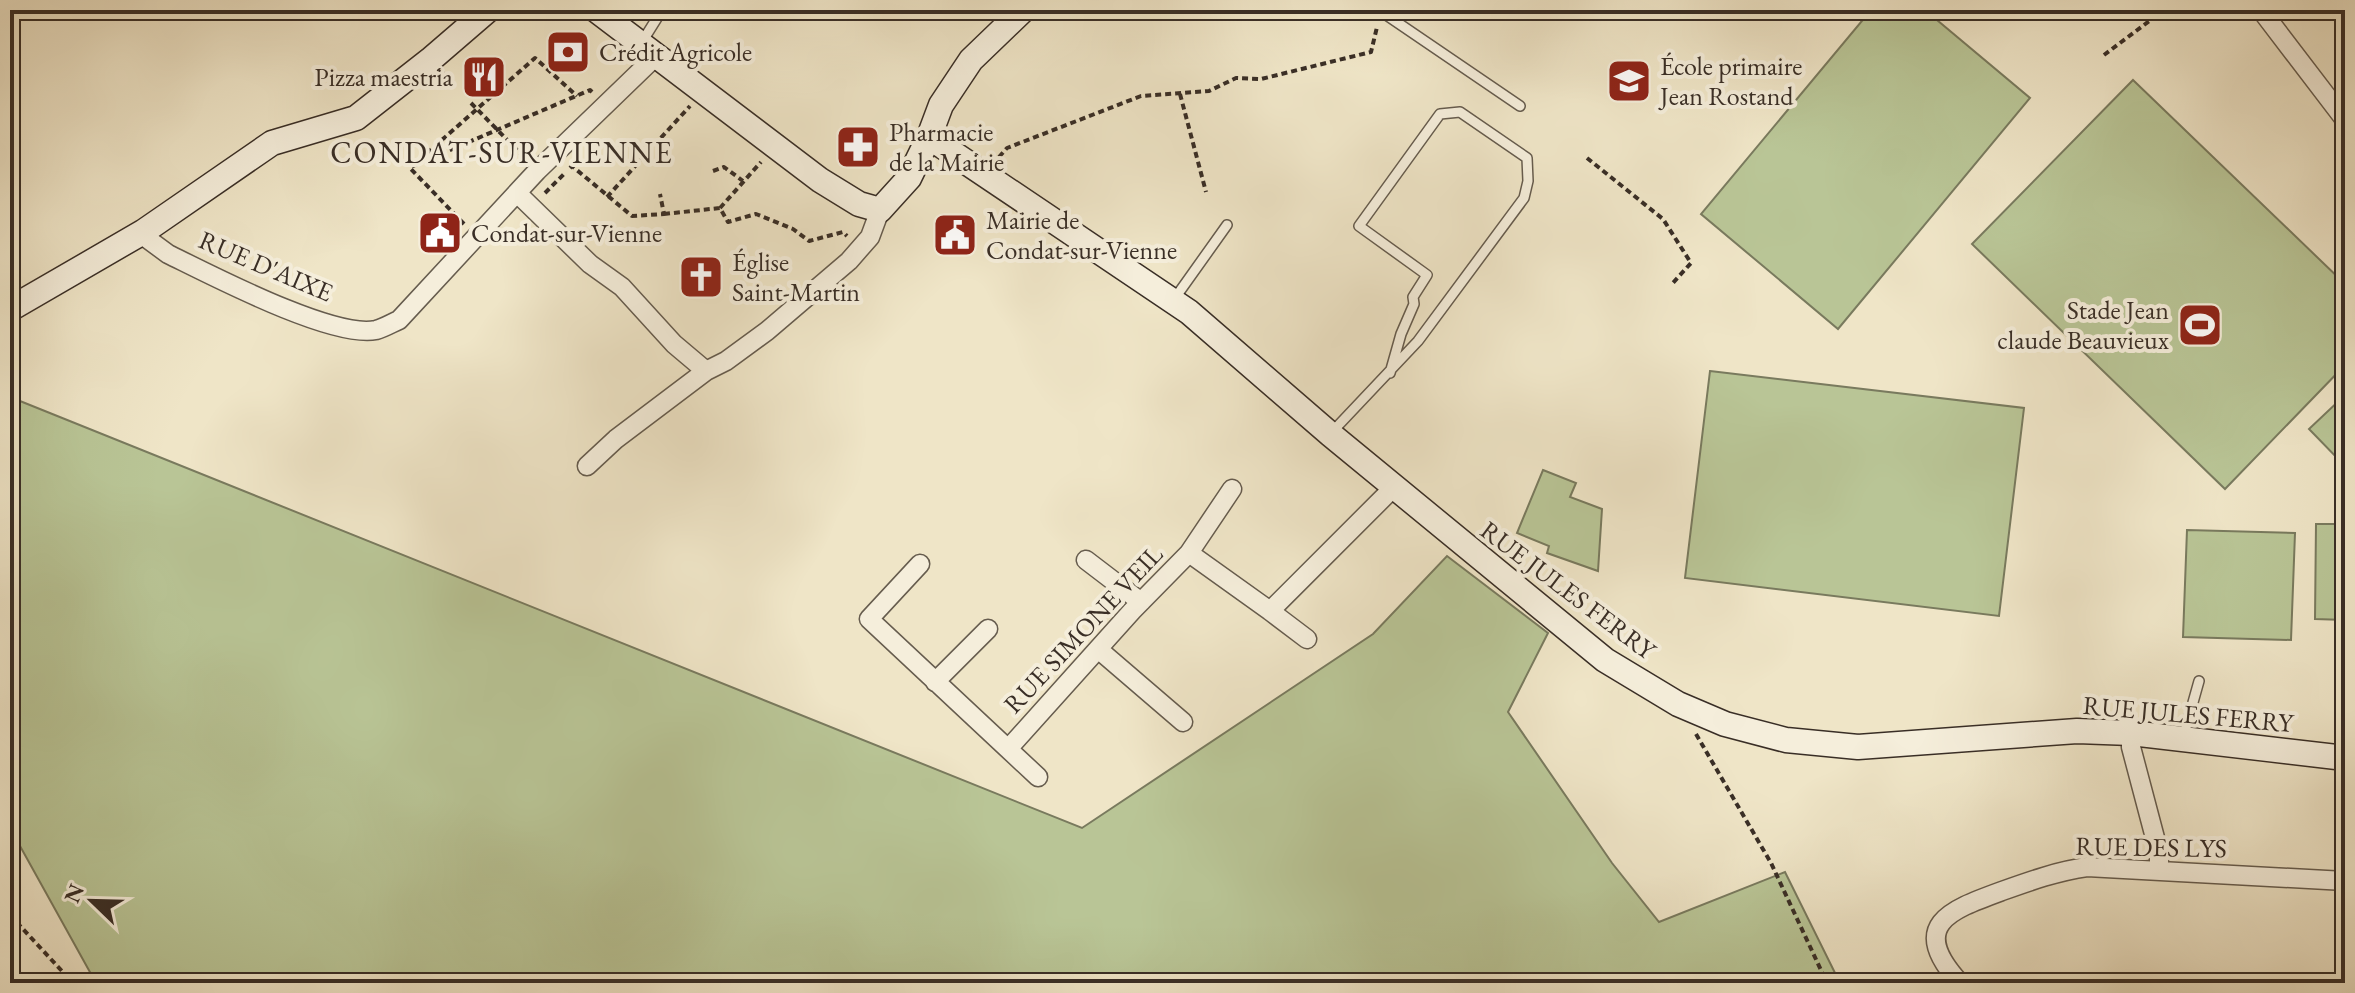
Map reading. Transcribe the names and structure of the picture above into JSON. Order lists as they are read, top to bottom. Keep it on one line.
{"streets":{"main road":["RUE JULES FERRY"],"street":["RUE D'AIXE","RUE SIMONE VEIL","RUE DES LYS"]},"districts":["CONDAT-SUR-VIENNE"],"places":{"bank":["Crédit Agricole"],"restaurant":["Pizza maestria"],"school or university":["École primaire Jean Rostand"],"pharmacy":["Pharmacie de la Mairie"],"public building":["Condat-sur-Vienne","Mairie de Condat-sur-Vienne"],"church":["Église Saint-Martin"],"sports":["Stade Jean claude Beauvieux"]},"north":"top left"}
